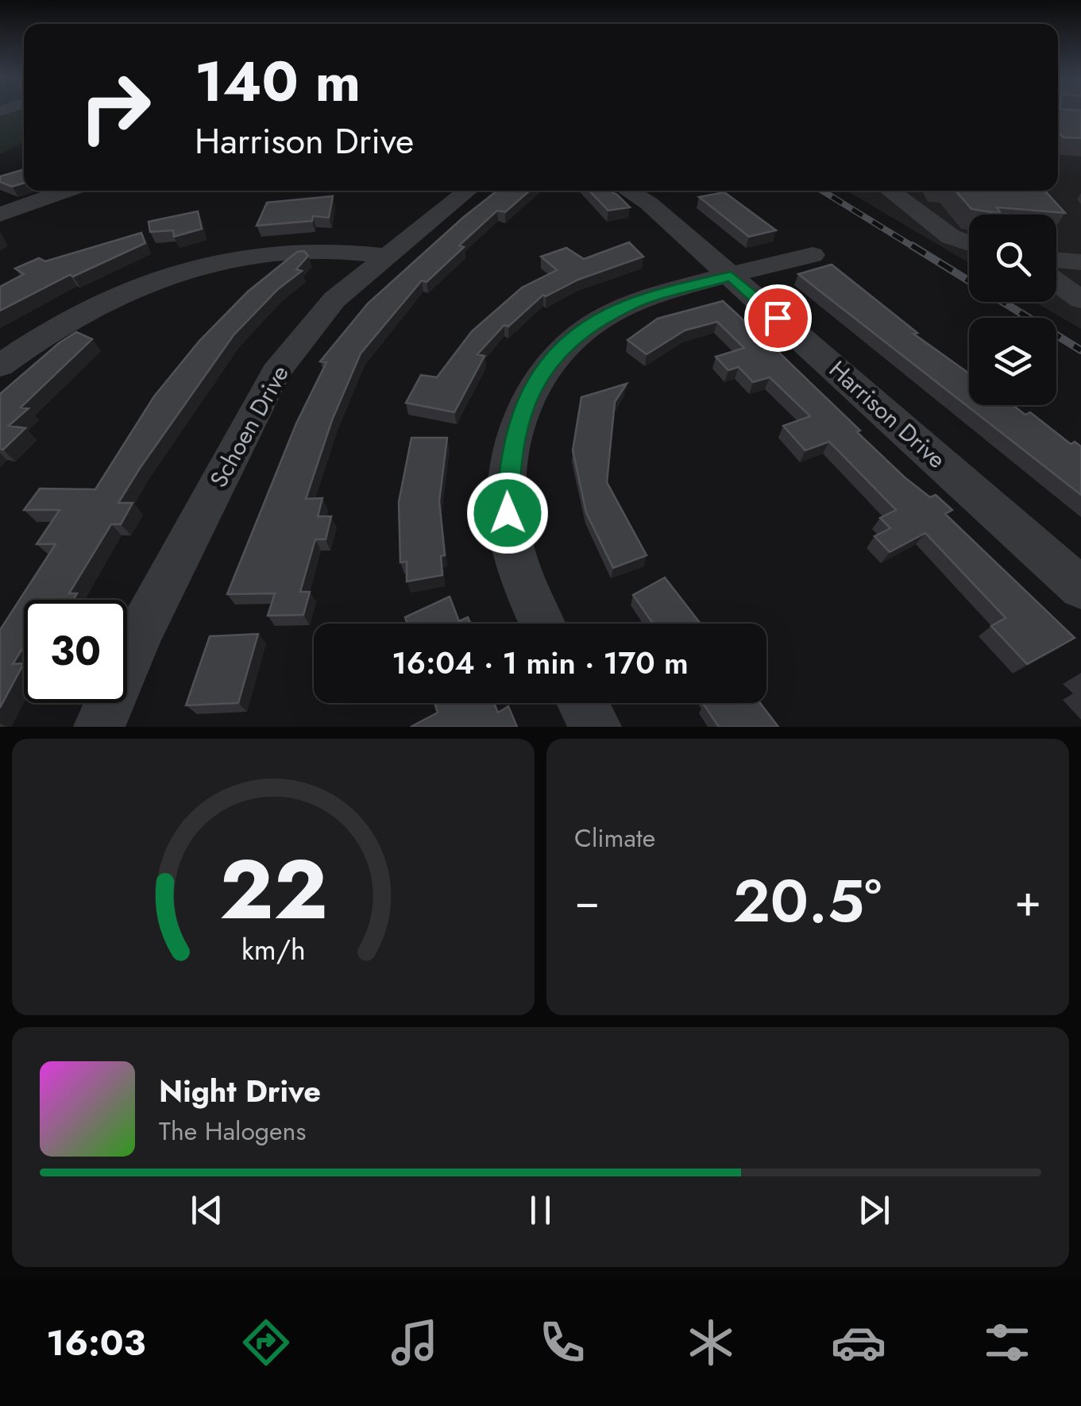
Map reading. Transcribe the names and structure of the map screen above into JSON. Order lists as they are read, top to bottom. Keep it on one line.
{"streets":{"street":["Harrison Drive","Schoen Drive"]},"page":{"turn":["140 m","Harrison Drive"],"limit":"30","trip":"16:04 · 1 min · 170 m","tile":"Climate","heat":["−","20.5°","+"],"song":["Night Drive","The Halogens"],"tabs":"16:03","gauge":["22","km/h"]}}
